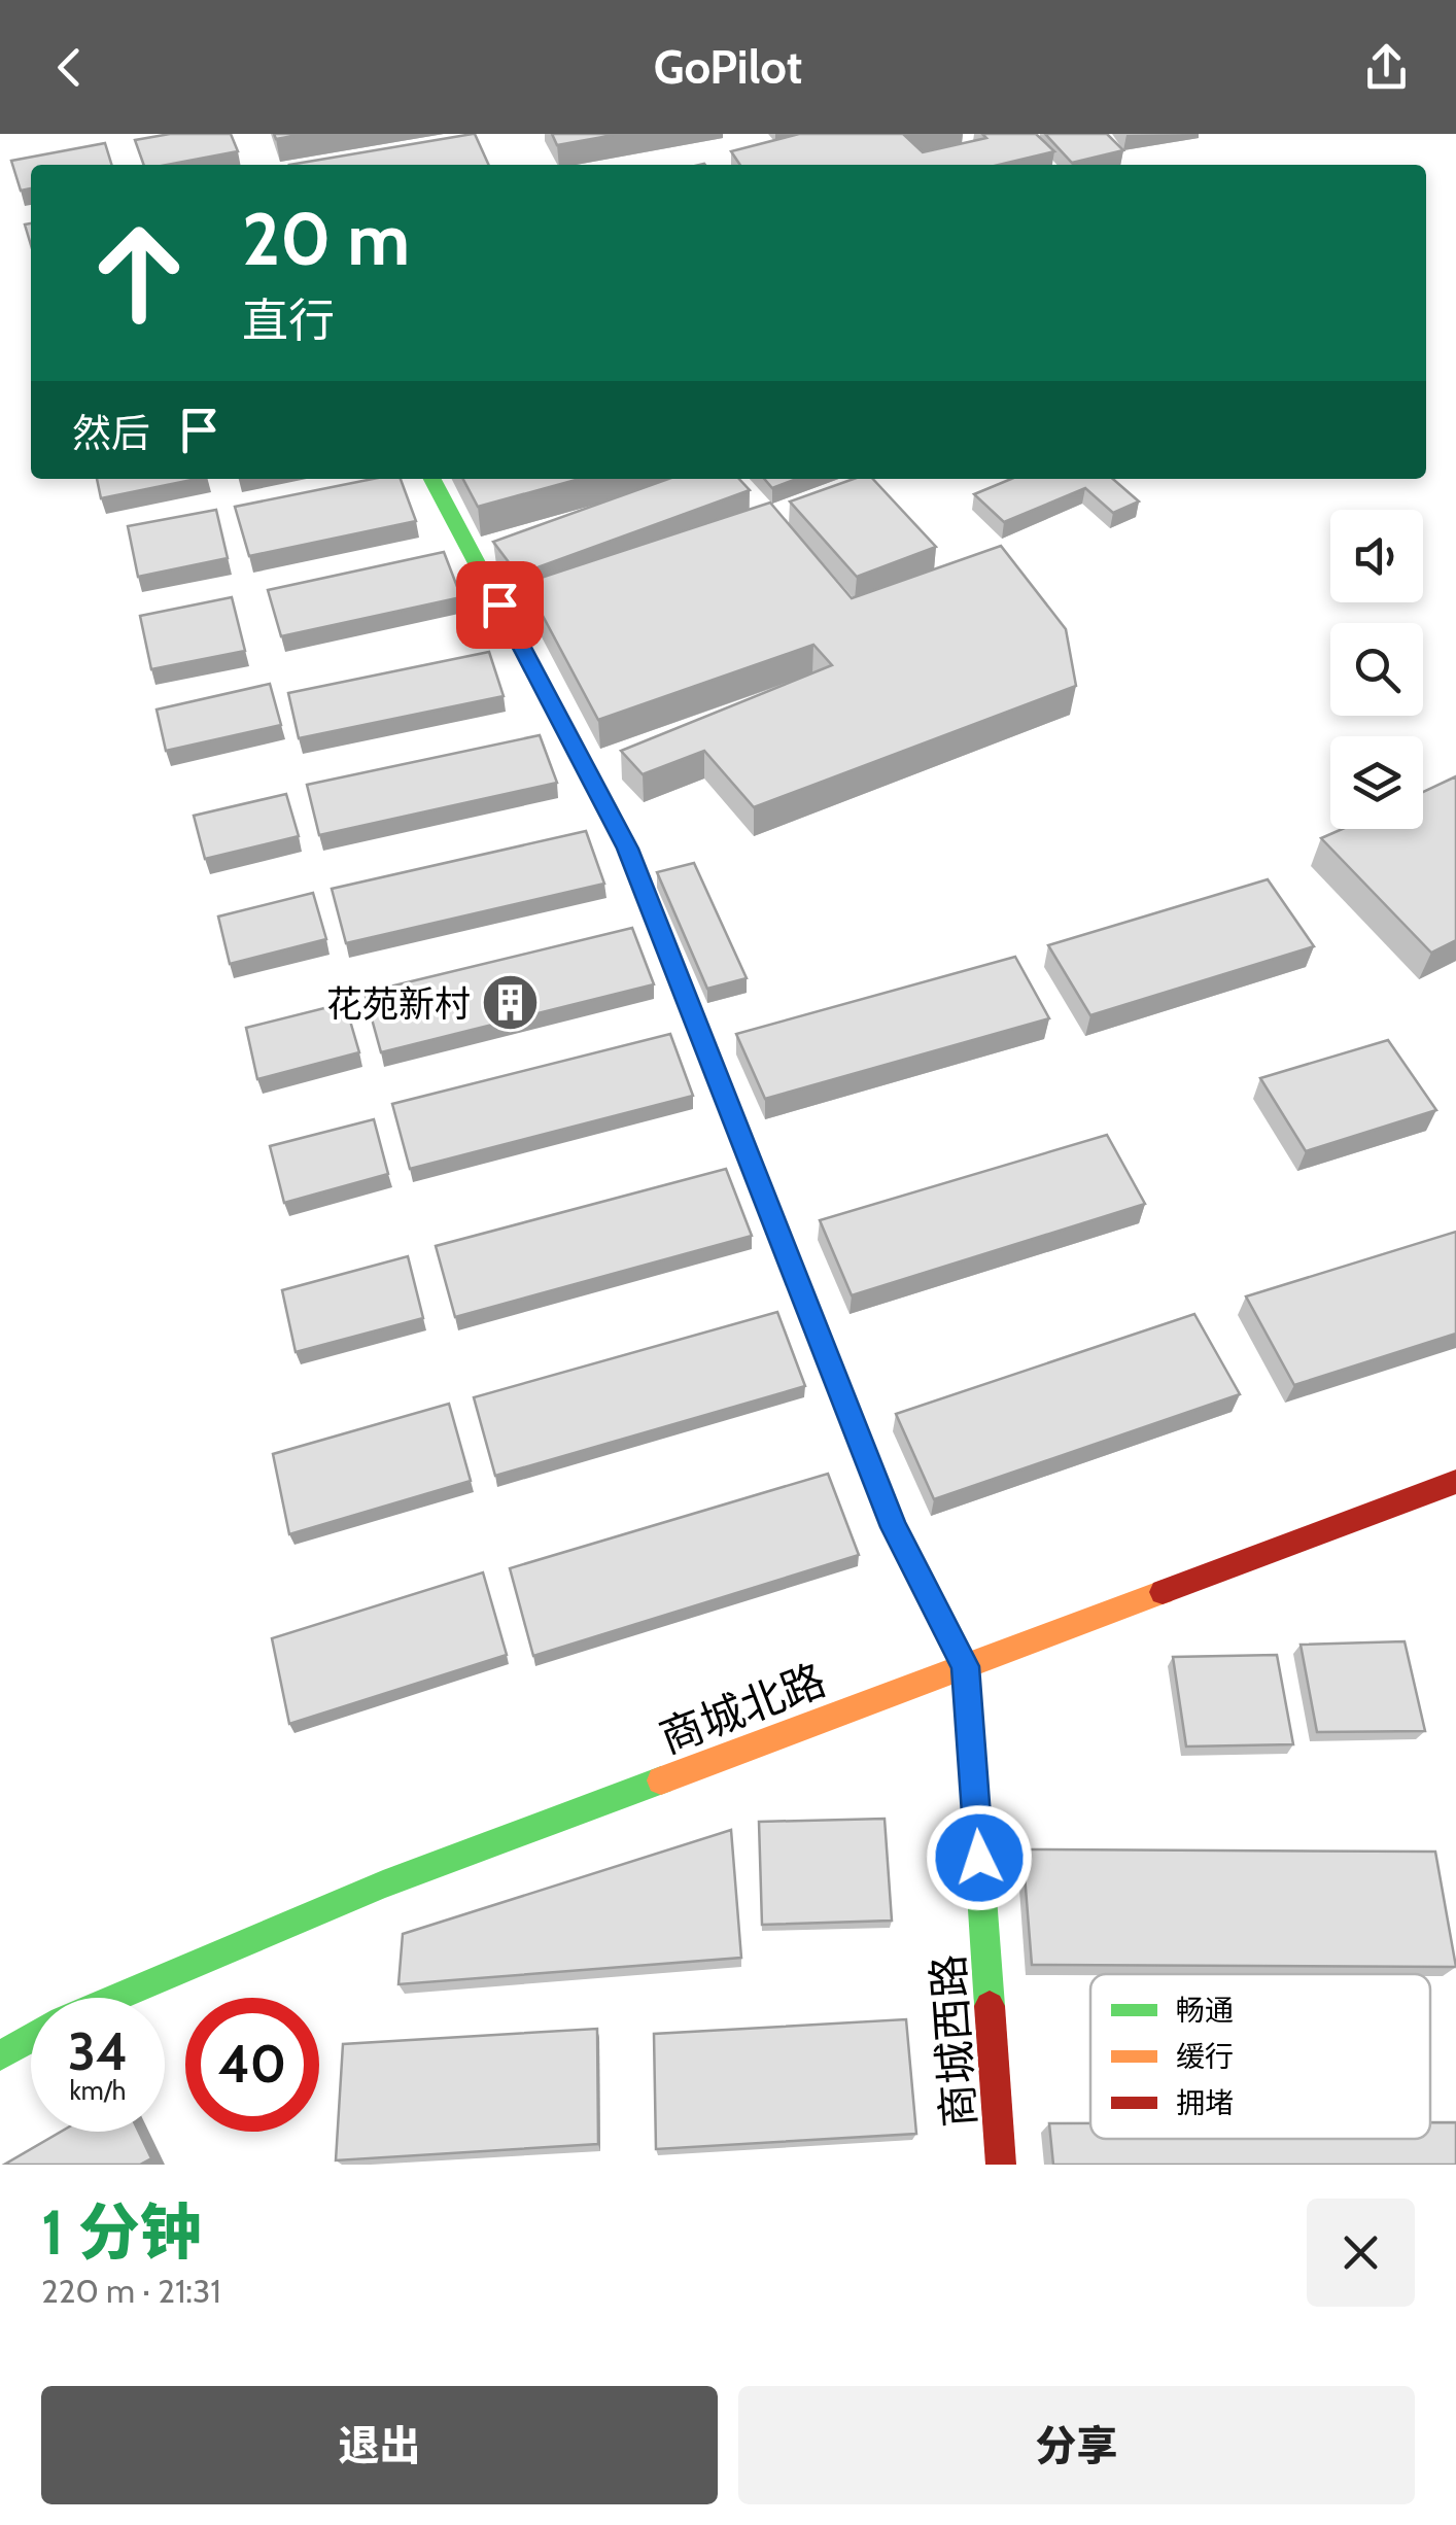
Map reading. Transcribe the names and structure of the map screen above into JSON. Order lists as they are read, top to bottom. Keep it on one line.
{"streets":{"street":["商城北路","商城西路"]},"crossings":[["商城北路","商城西路"]],"places":{"building":["花苑新村"]},"legend":["畅通","缓行","拥堵"],"page":{"header":"GoPilot","turn":["20 m","直行"],"then":"然后","speed":"34 km/h","limit":"40","heading":["1 分钟","220 m · 21:31"],"buttons":["退出","分享"]}}
